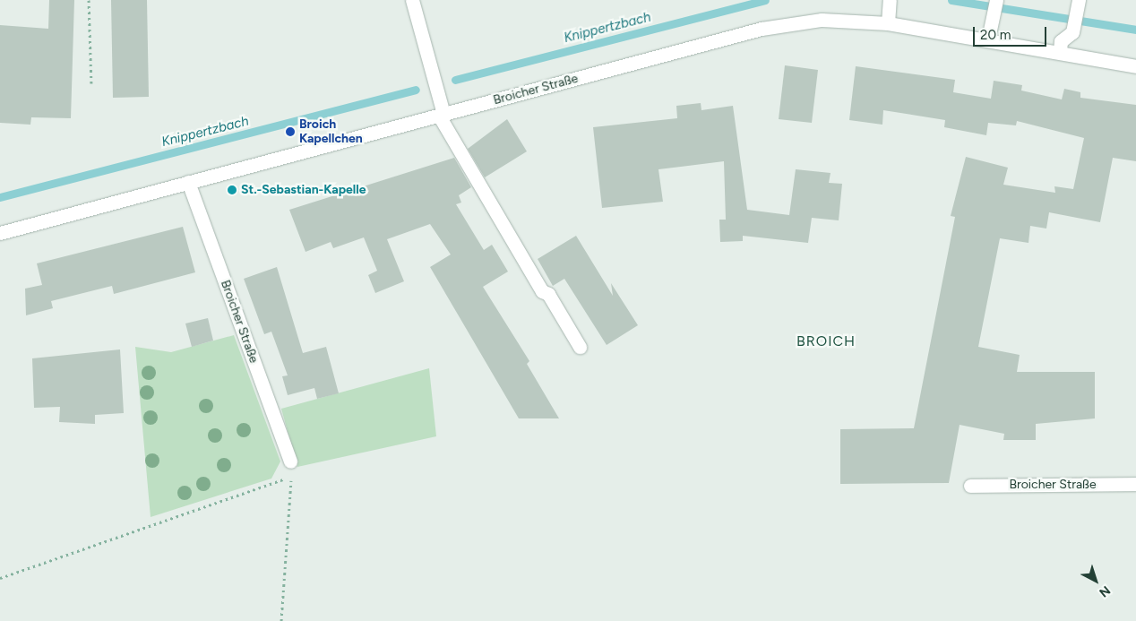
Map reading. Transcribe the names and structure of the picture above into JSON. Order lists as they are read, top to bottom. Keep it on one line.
{"streets":{"street":["Broicher Straße"]},"districts":["BROICH"],"water":["Knippertzbach"],"places":["Broich Kapellchen","St.-Sebastian-Kapelle"],"scale_bar":"20 m","north":"bottom right"}
